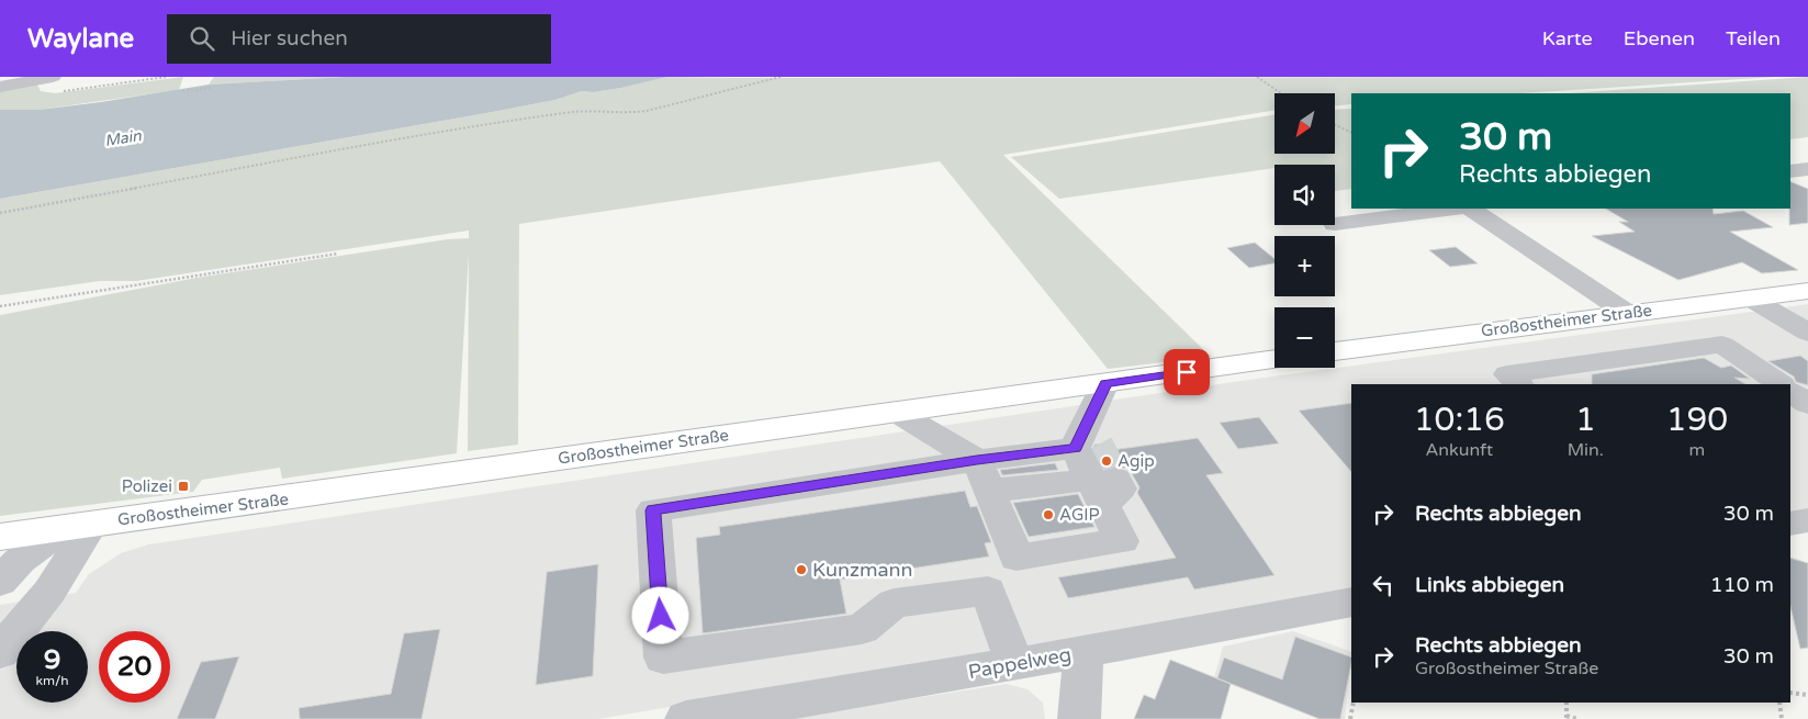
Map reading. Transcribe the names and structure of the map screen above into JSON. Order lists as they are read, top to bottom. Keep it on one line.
{"streets":{"main road":["Großostheimer Straße"],"street":["Pappelweg"]},"water":["Main"],"places":{"other":["Agip","AGIP","Kunzmann"],"transit":["Polizei"]},"north":"bottom left","page":{"header":"Waylane","search":"Hier suchen","nav":["Karte","Ebenen","Teilen"],"map_buttons":["+","−"],"turn":["30 m","Rechts abbiegen"],"eta":["10:16","Ankunft","1","Min.","190","m"],"list":[{"name":"Rechts abbiegen","value":"30 m"},{"name":"Links abbiegen","value":"110 m"},{"name":"Rechts abbiegen","note":"Großostheimer Straße","value":"30 m"}],"speed":"9 km/h","limit":"20"}}
